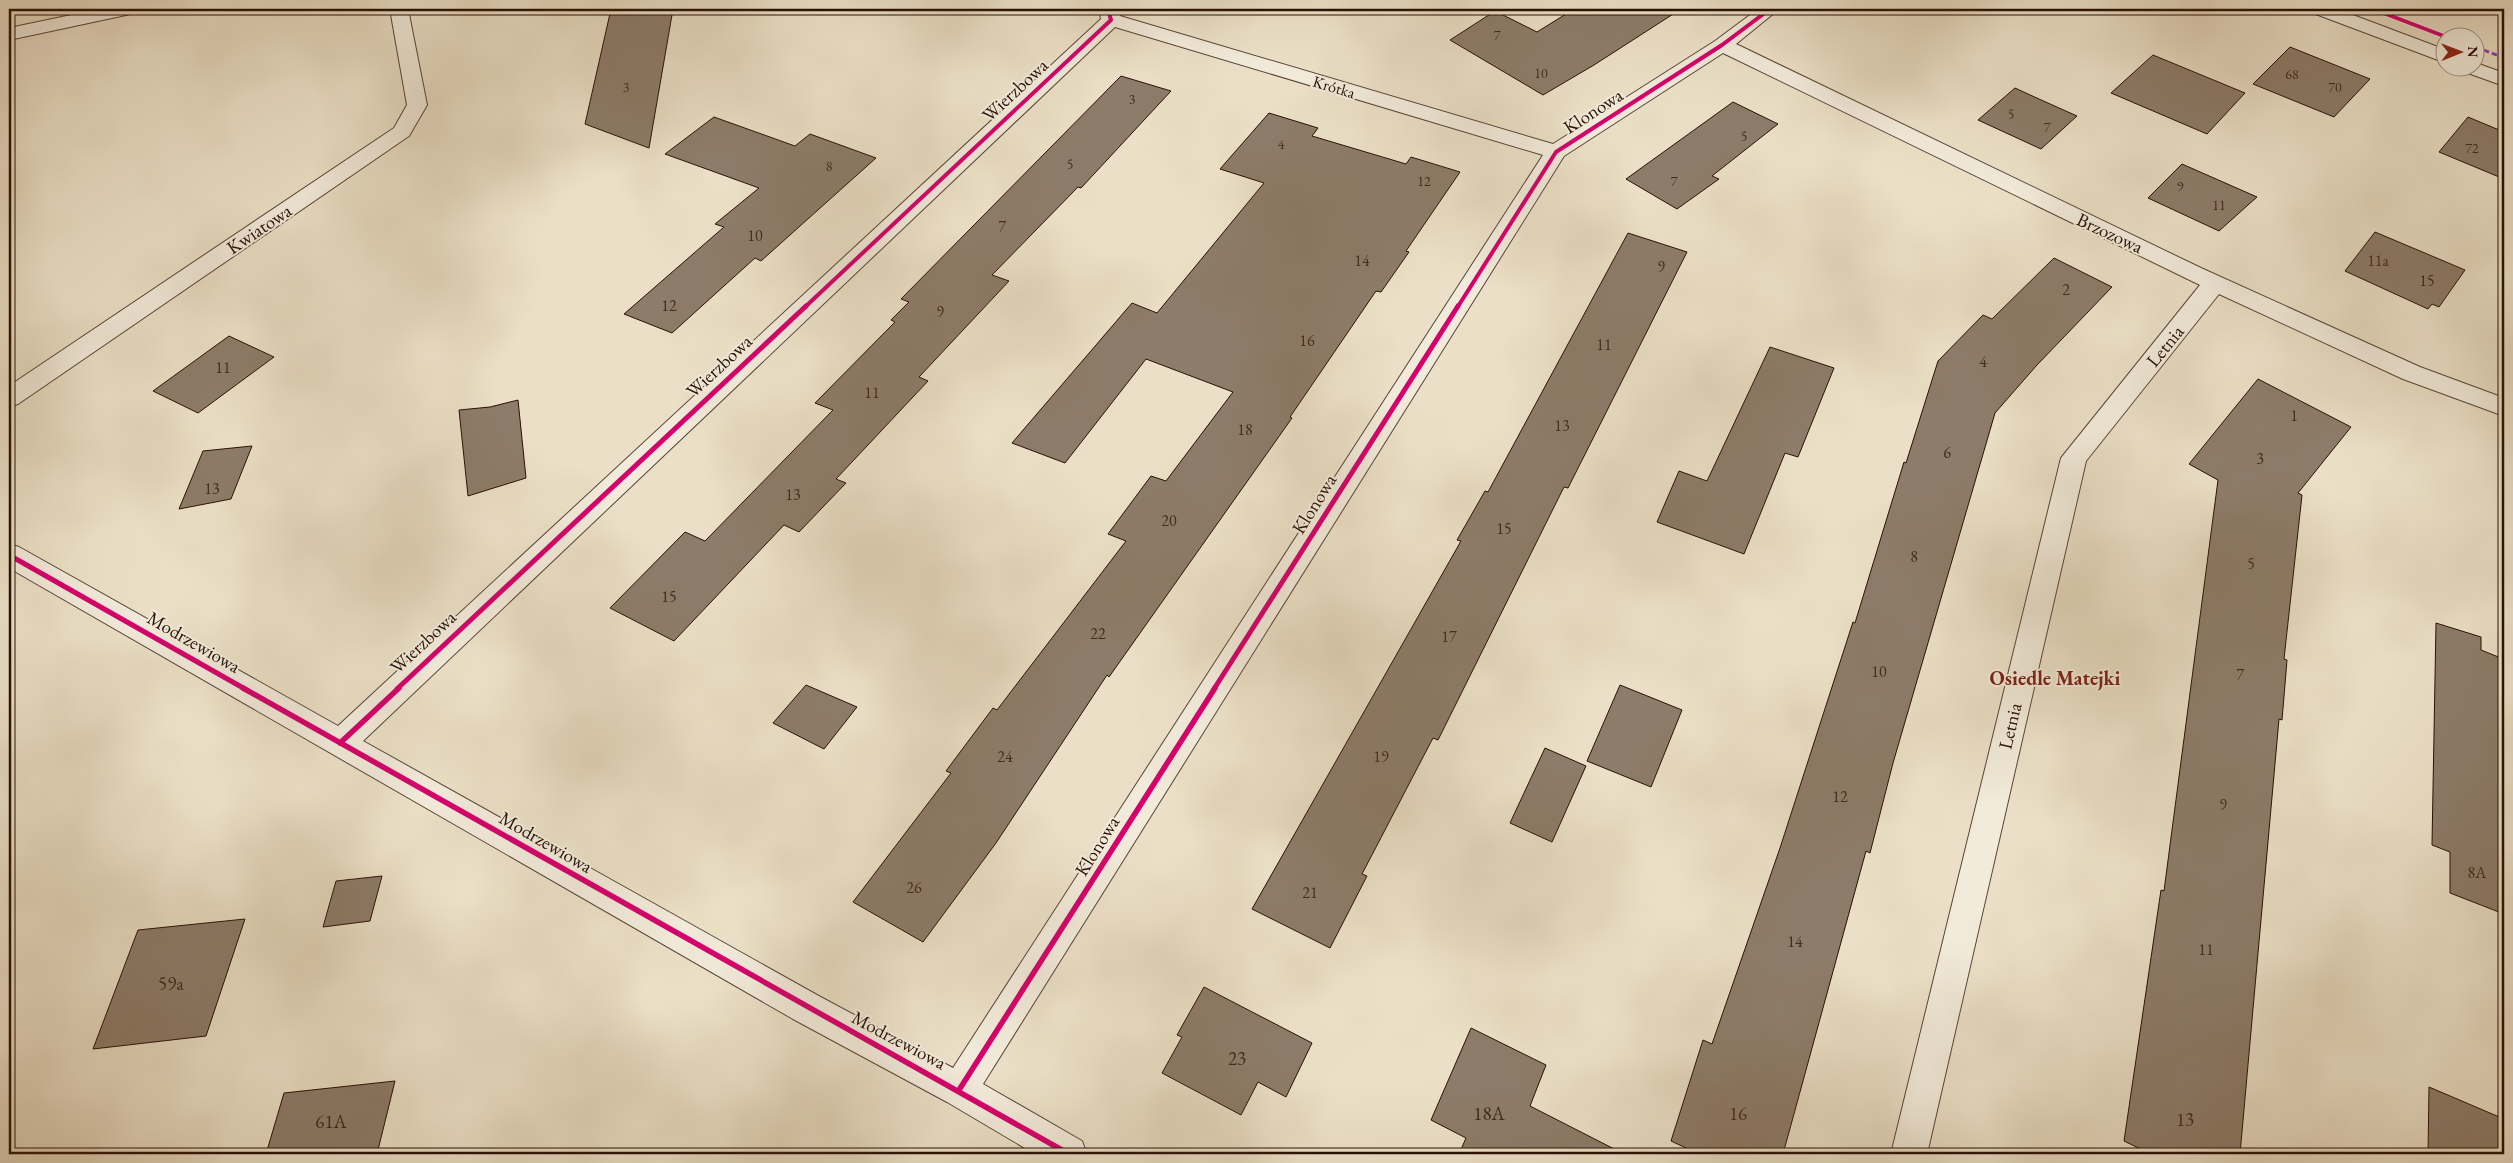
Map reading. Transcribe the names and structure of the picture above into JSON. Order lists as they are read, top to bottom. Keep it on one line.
{"streets":{"street":["Krótka","Wierzbowa","Klonowa","Kwiatowa","Brzozowa","Letnia","Modrzewiowa"]},"crossings":[["Krótka","Wierzbowa"],["Krótka","Klonowa"],["Wierzbowa","Modrzewiowa"],["Klonowa","Brzozowa"],["Klonowa","Modrzewiowa"],["Brzozowa","Letnia"]],"districts":["Osiedle Matejki"],"house_numbers":["7","10","68","3","70","3","5","7","5","4","72","5","8","12","7","9","11","7","10","14","11a","9","15","2","12","9","16","11","4","11","11","1","13","18","6","3","13","13","20","15","8","5","15","22","17","10","7","24","19","12","9","8A","26","21","14","11","59a","23","18A","16","13","61A"],"north":"right"}
